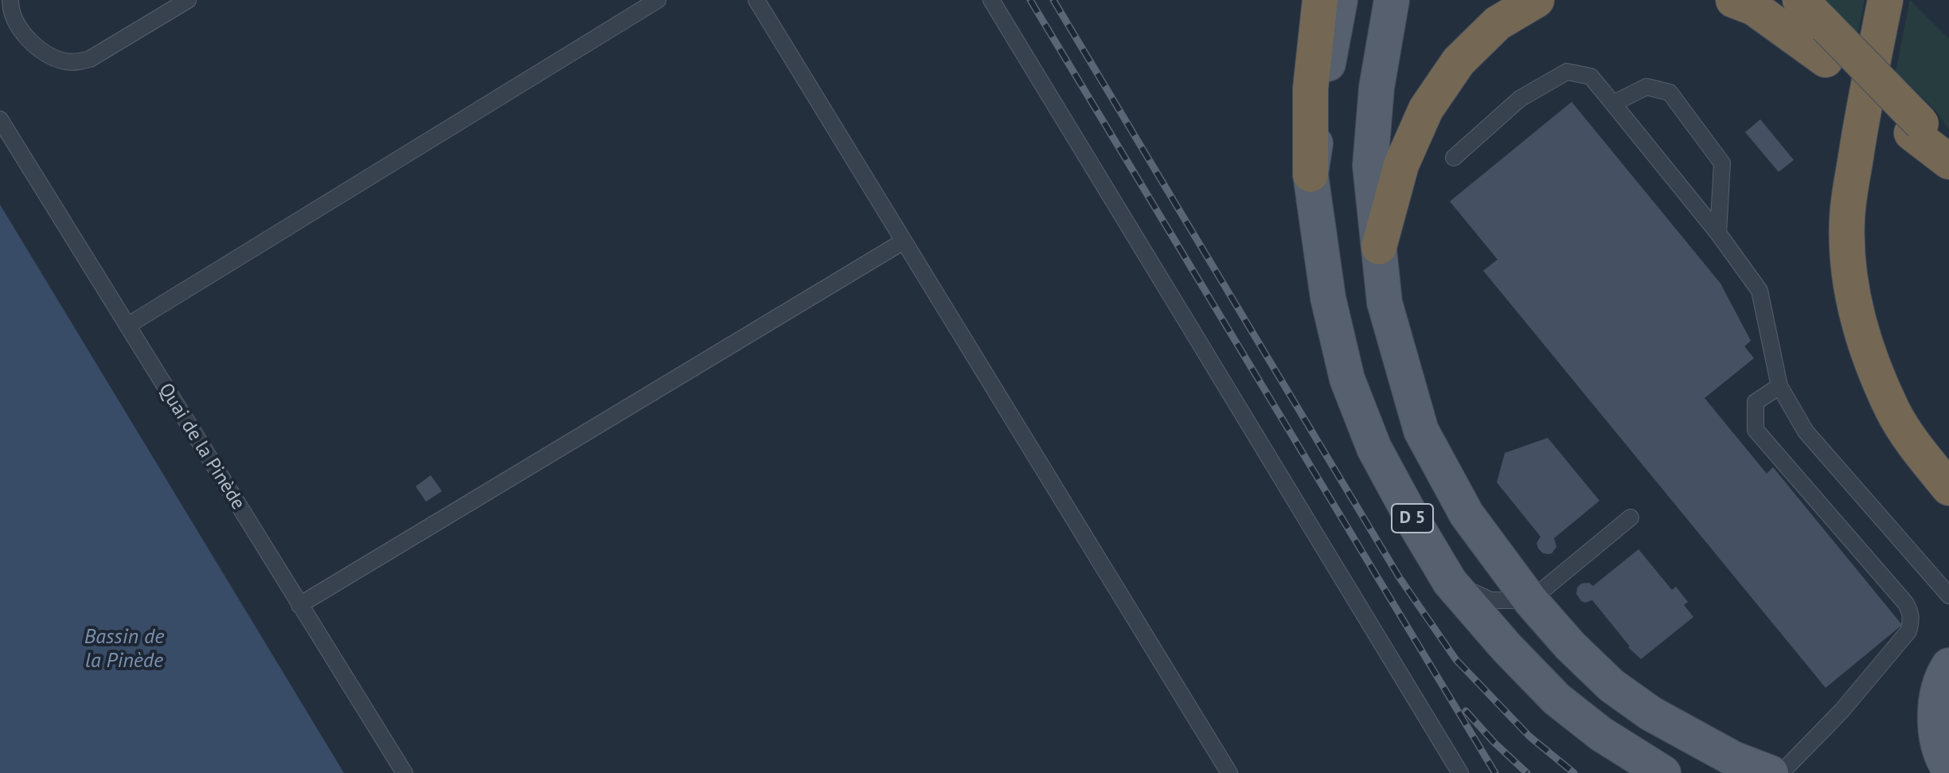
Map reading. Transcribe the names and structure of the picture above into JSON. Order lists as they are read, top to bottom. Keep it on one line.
{"streets":{"main road":["D 5"],"lane":["Quai de la Pinède"]},"water":["Bassin de la Pinède"]}
